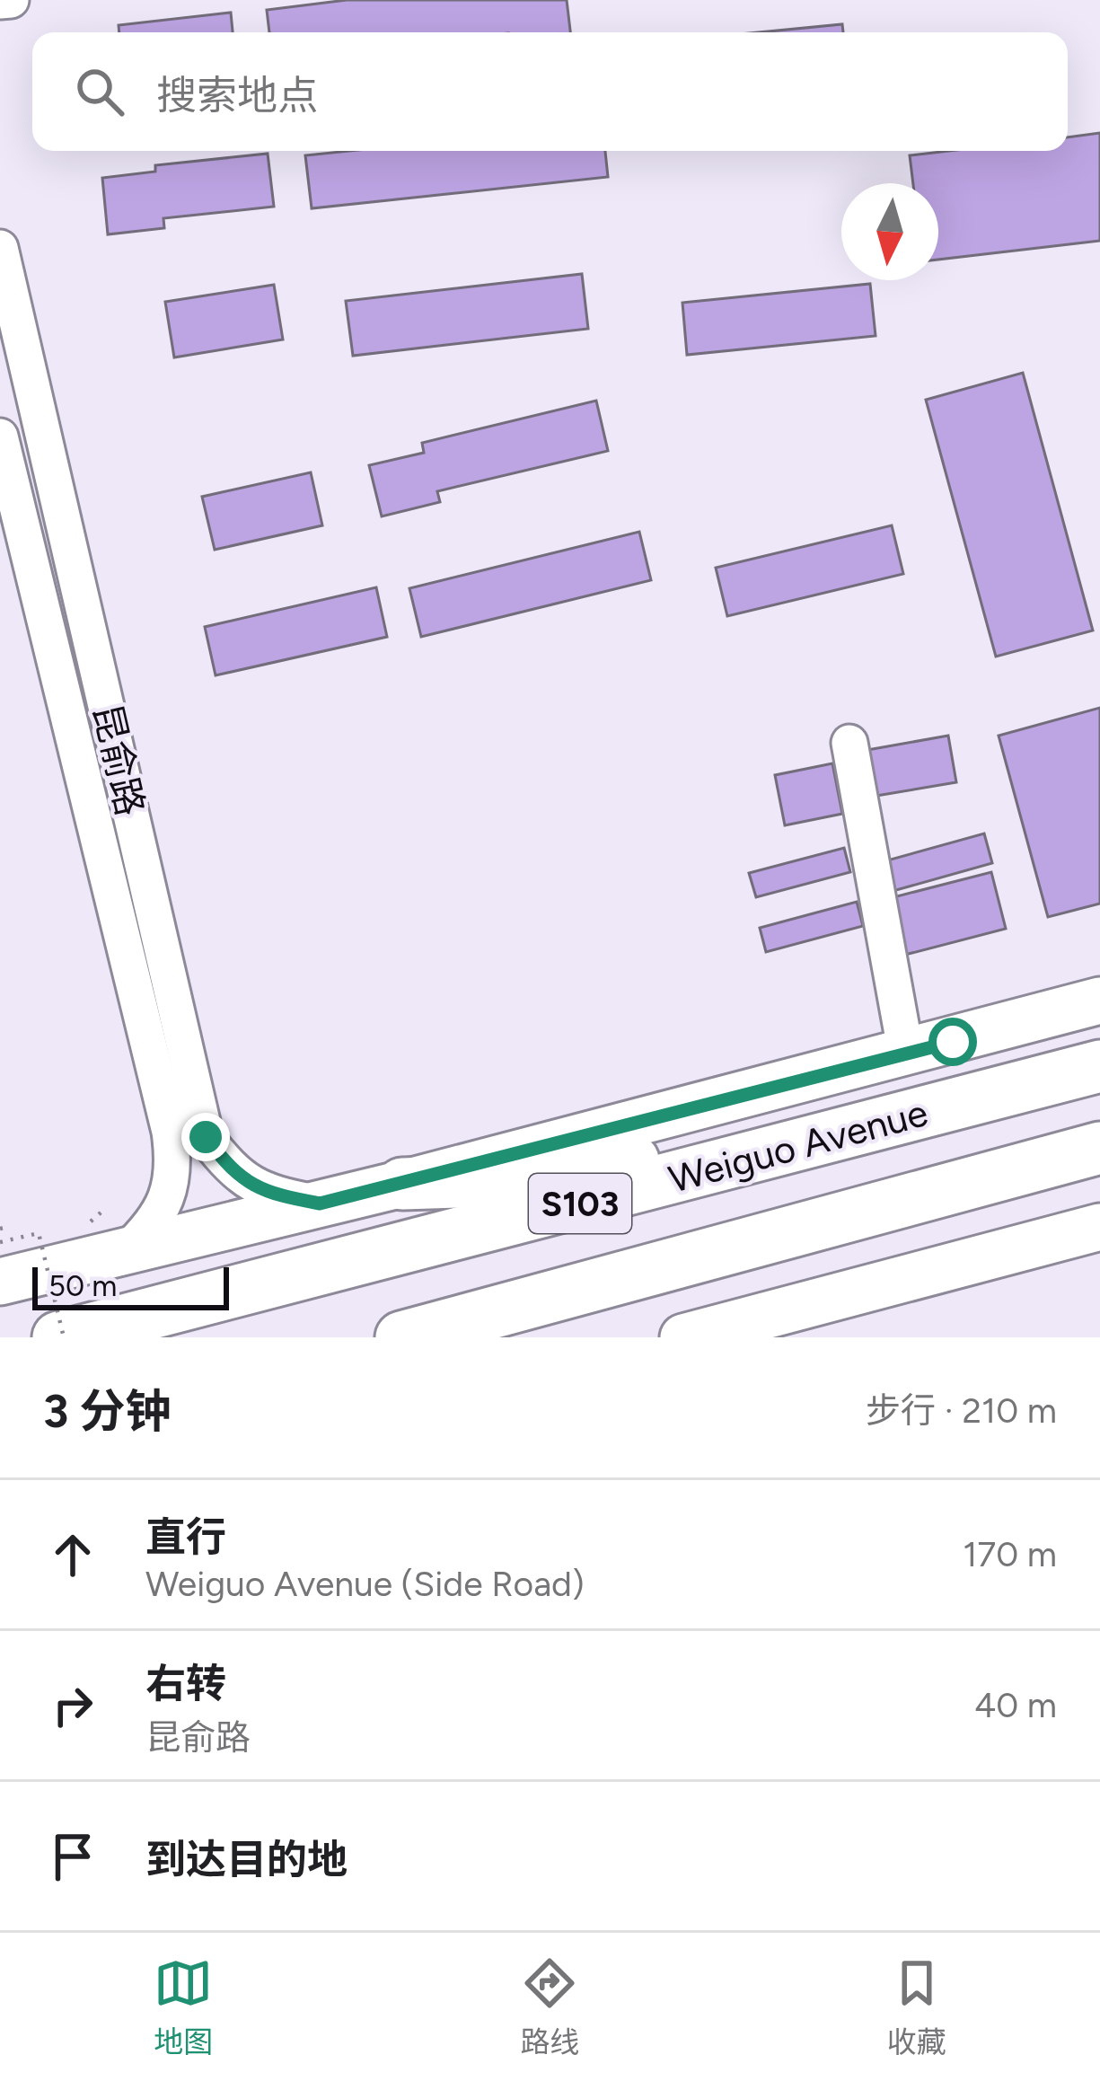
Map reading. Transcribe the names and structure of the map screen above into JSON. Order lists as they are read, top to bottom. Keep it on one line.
{"streets":{"highway":["Weiguo Avenue","S103"],"street":["昆俞路"]},"scale_bar":"50 m","north":"bottom","page":{"search":"搜索地点","scale":"50 m","heading":["3 分钟","步行 · 210 m"],"list":[["直行","Weiguo Avenue (Side Road)","170 m"],["右转","昆俞路","40 m"],"到达目的地"],"nav":["地图","路线","收藏"]}}
